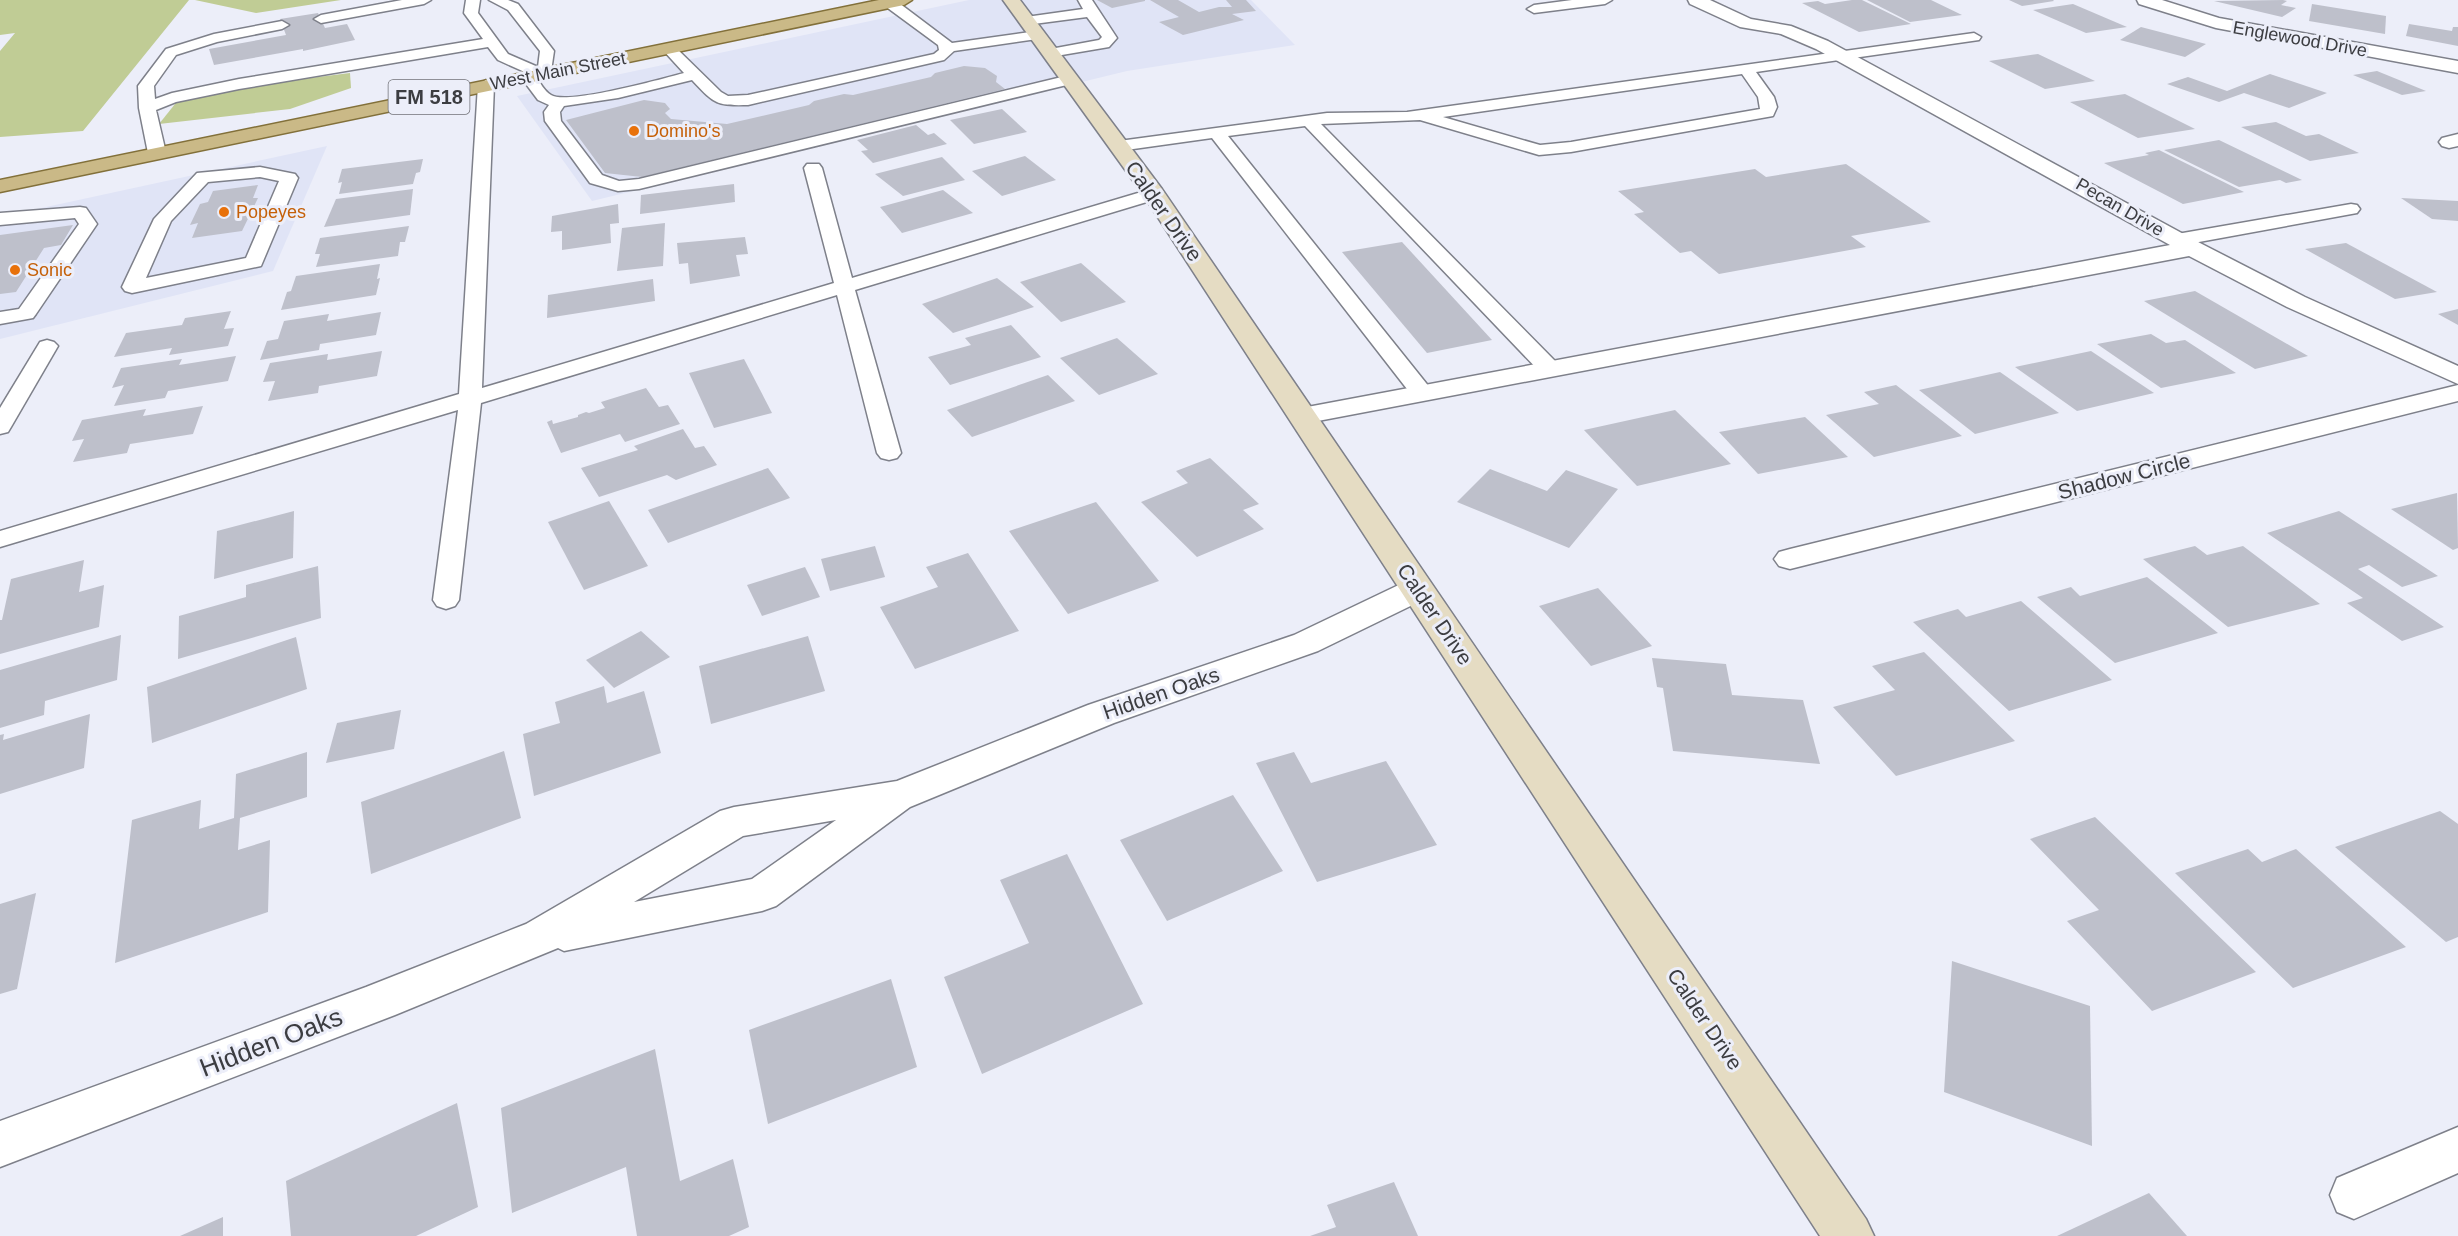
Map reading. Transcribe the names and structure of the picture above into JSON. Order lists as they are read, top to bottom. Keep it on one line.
{"streets":{"main road":["West Main Street","FM 518"],"street":["Englewood Drive","Pecan Drive","Calder Drive","Shadow Circle","Hidden Oaks"]},"crossings":[["Calder Drive","Hidden Oaks"]],"places":["Domino's","Popeyes","Sonic"]}
